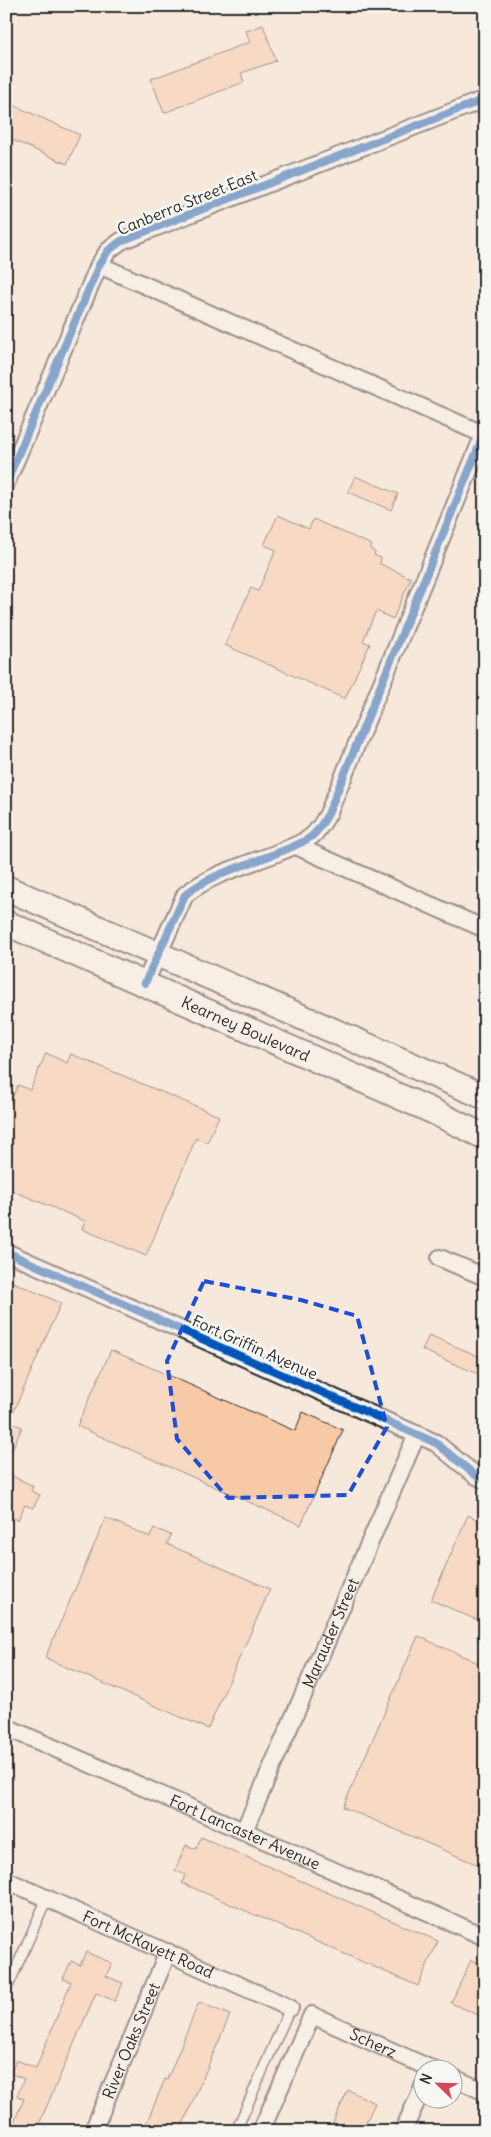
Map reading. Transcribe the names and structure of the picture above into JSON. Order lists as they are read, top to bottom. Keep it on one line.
{"streets":{"street":["Canberra Street East","Kearney Boulevard","Fort Griffin Avenue","Marauder Street","Fort Lancaster Avenue","Fort McKavett Road","River Oaks Street","Scherz"]},"crossings":[["Fort Griffin Avenue","Marauder Street"],["Marauder Street","Fort Lancaster Avenue"],["Fort McKavett Road","River Oaks Street"]],"north":"top left"}
